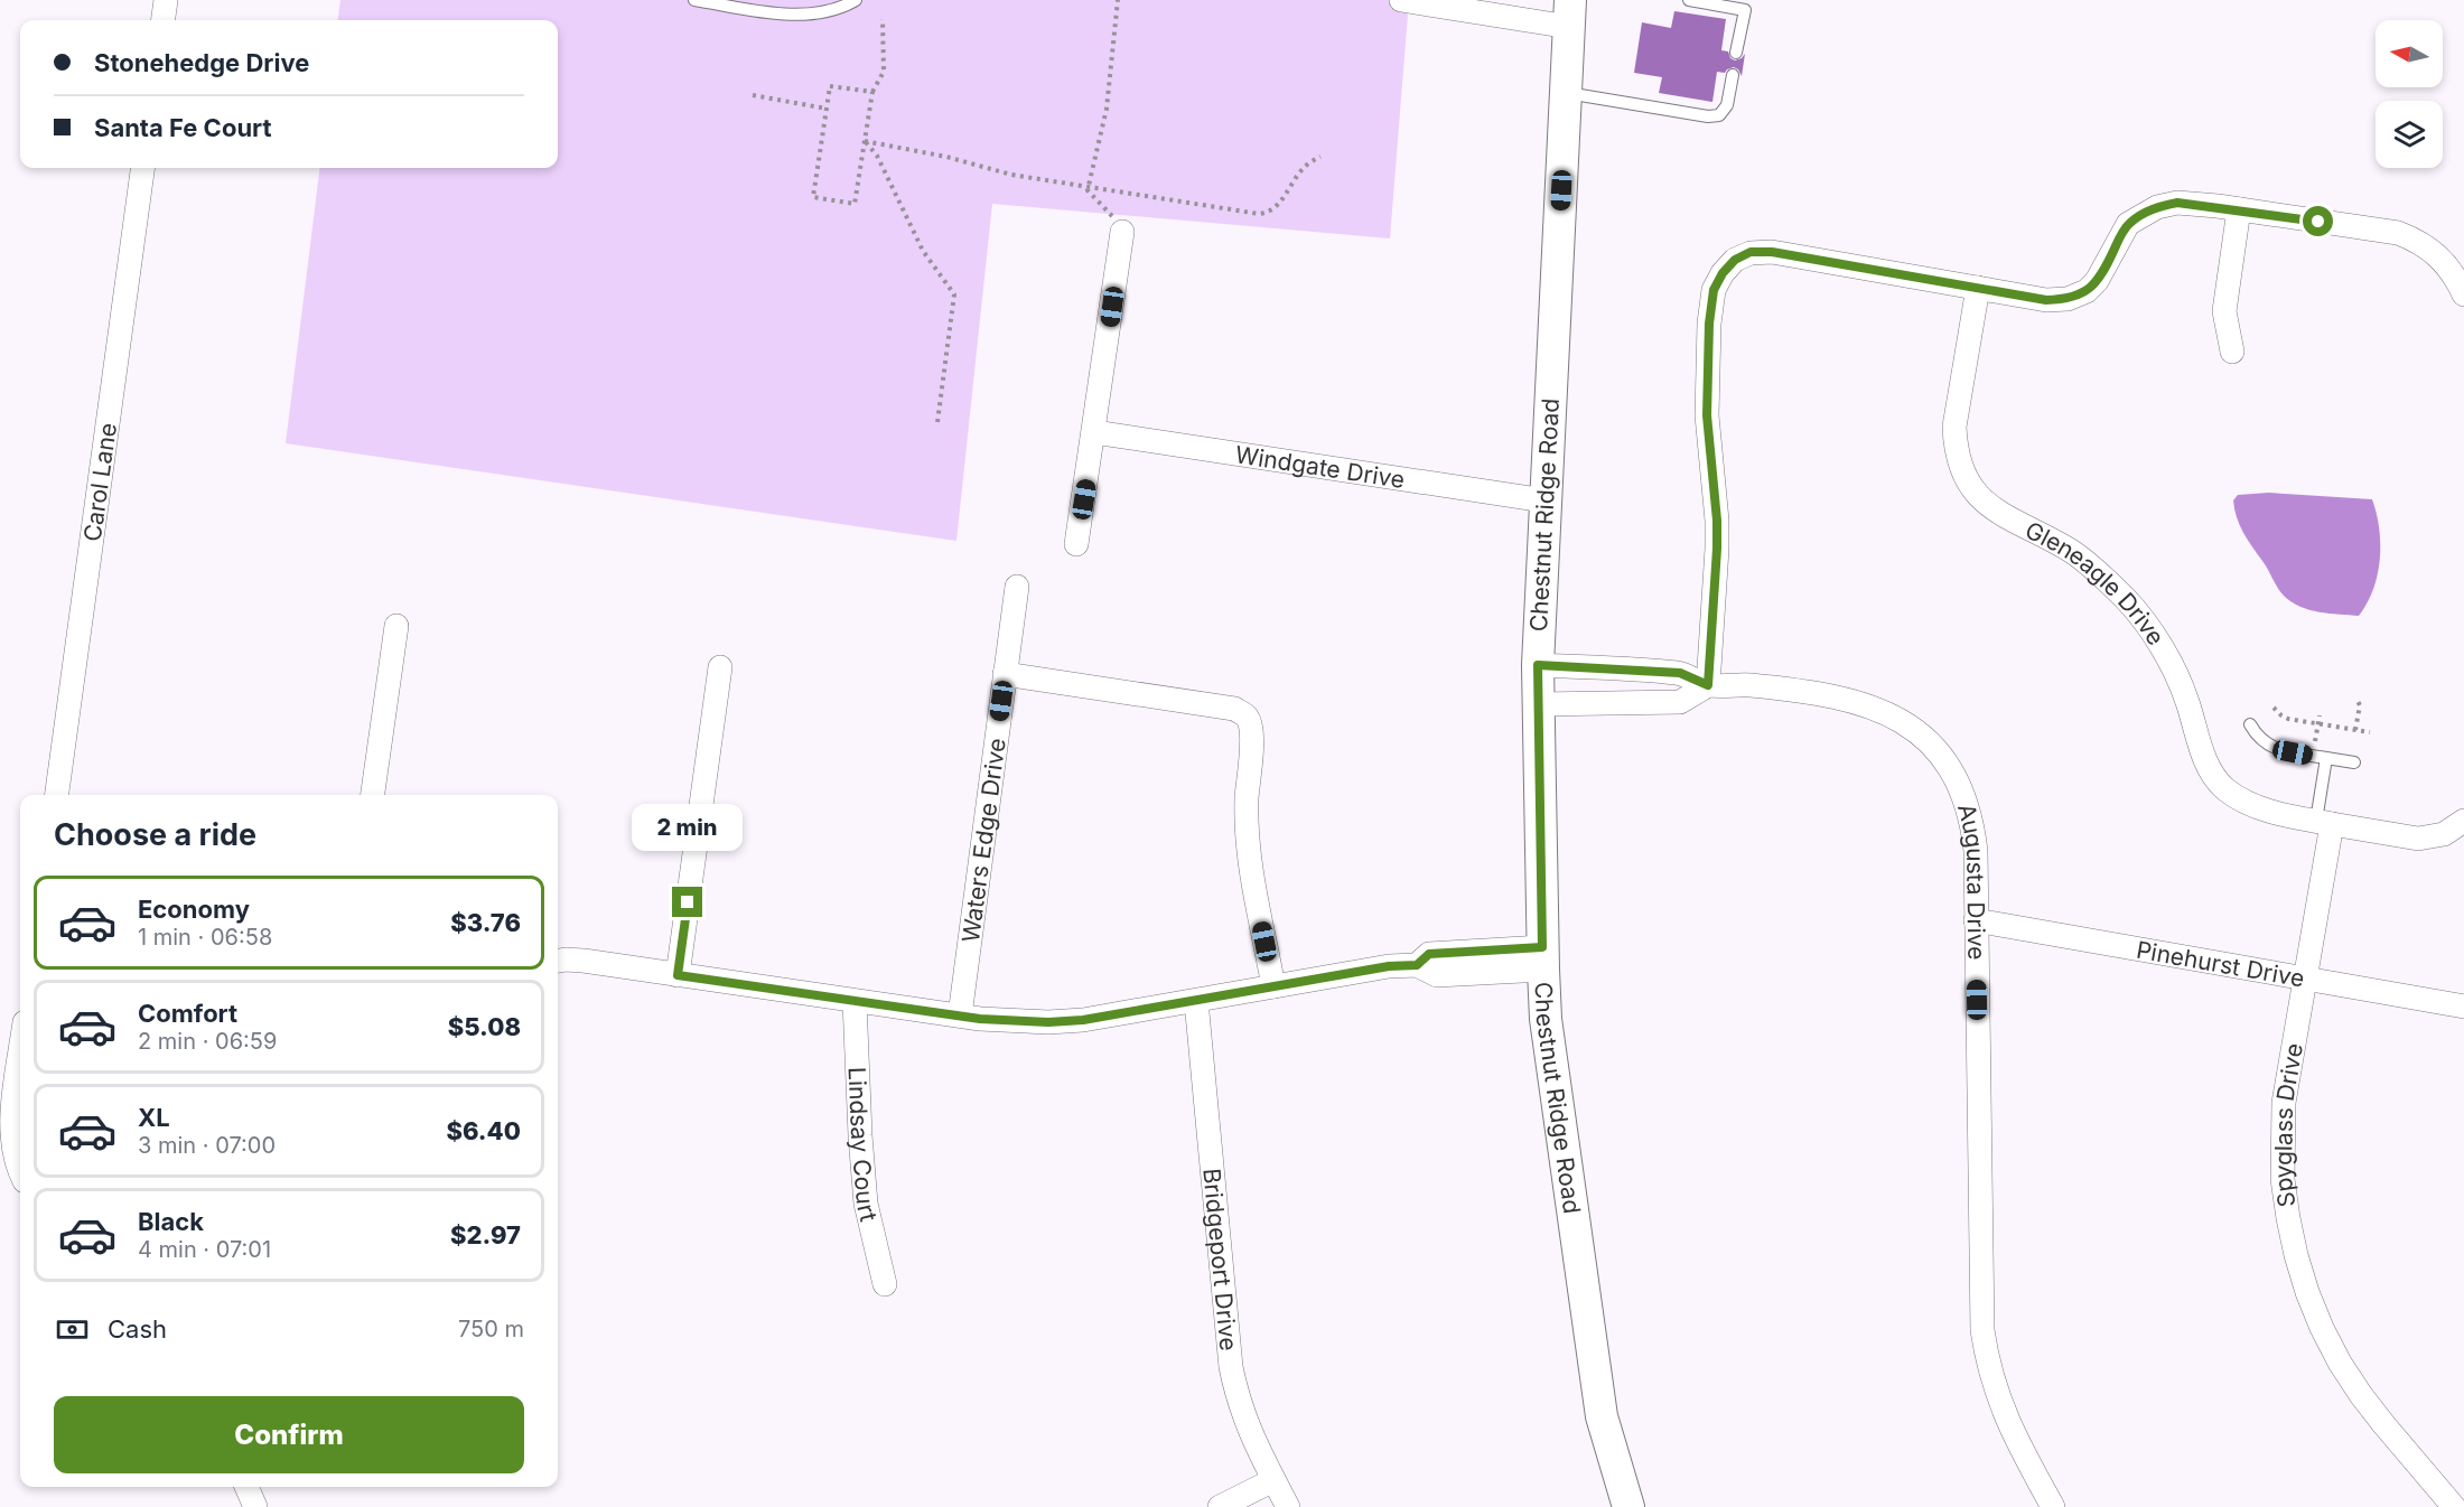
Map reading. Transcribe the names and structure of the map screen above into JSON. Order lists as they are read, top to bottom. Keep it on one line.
{"streets":{"street":["Windgate Drive","Carol Lane","Chestnut Ridge Road","Gleneagle Drive","Waters Edge Drive","Augusta Drive","Pinehurst Drive","Spyglass Drive","Lindsay Court","Bridgeport Drive"]},"crossings":[["Windgate Drive","Chestnut Ridge Road"],["Chestnut Ridge Road","Augusta Drive"],["Gleneagle Drive","Spyglass Drive"],["Augusta Drive","Pinehurst Drive"],["Pinehurst Drive","Spyglass Drive"]],"north":"left","page":{"banner":["Stonehedge Drive","Santa Fe Court"],"heading":"Choose a ride","bubble":"2 min","list":[{"name":"Economy","note":"1 min · 06:58","value":"$3.76"},{"name":"Comfort","note":"2 min · 06:59","value":"$5.08"},{"name":"XL","note":"3 min · 07:00","value":"$6.40"},{"name":"Black","note":"4 min · 07:01","value":"$2.97"}],"pay":["Cash","750 m"],"buttons":"Confirm"}}
